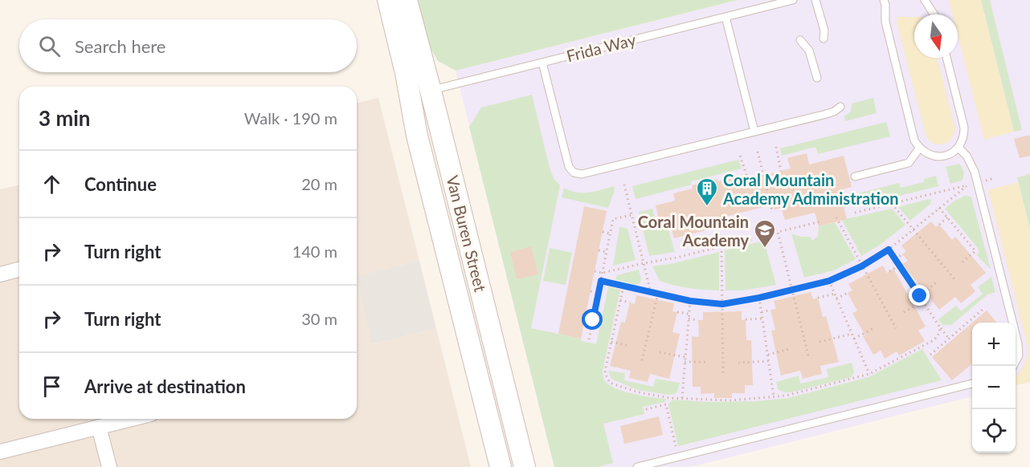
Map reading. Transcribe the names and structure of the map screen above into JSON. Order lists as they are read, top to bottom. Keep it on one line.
{"streets":{"street":["Van Buren Street"],"lane":["Frida Way"]},"crossings":[["Frida Way","Van Buren Street"]],"places":{"building":["Coral Mountain Academy Administration"],"school or university":["Coral Mountain Academy"]},"north":"bottom","page":{"search":"Search here","heading":["3 min","Walk · 190 m"],"list":[["Continue","20 m"],["Turn right","140 m"],["Turn right","30 m"],"Arrive at destination"],"map_buttons":["+","−"]}}
